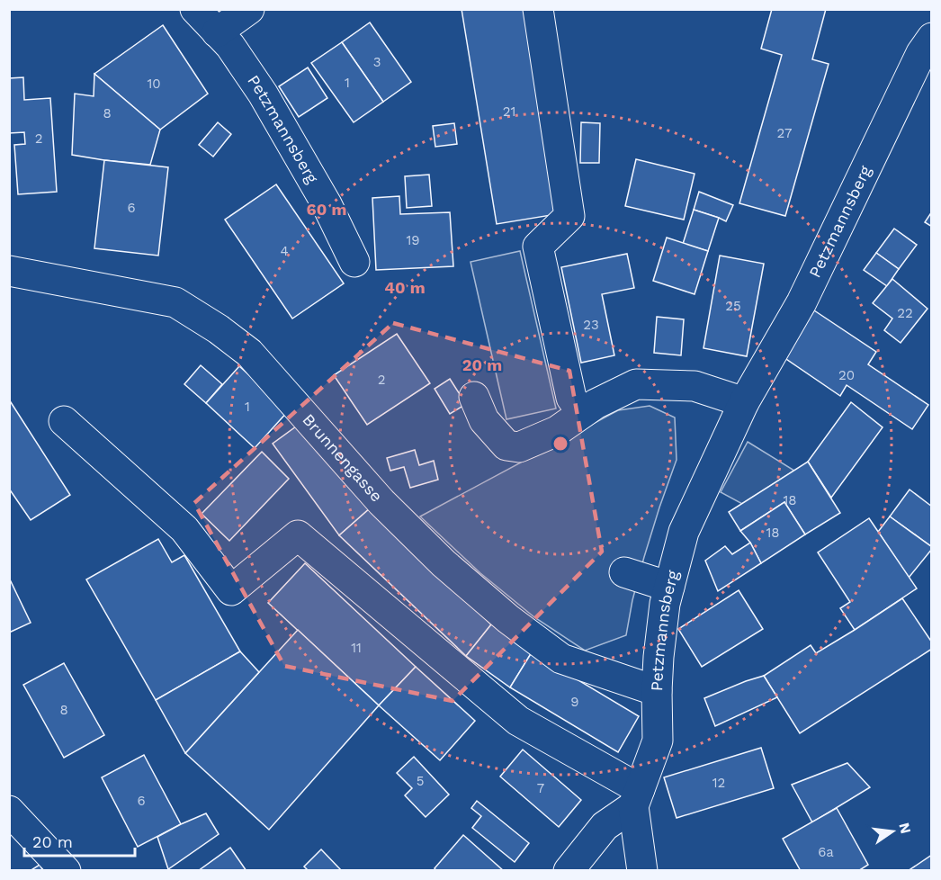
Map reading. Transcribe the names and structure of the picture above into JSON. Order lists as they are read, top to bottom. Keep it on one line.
{"streets":{"street":["Petzmannsberg","Brunnengasse"]},"crossings":[["Petzmannsberg","Brunnengasse"]],"house_numbers":["3","1","10","21","8","27","2","6","19","4","25","22","23","20","2","1","18","18","11","9","8","5","12","7","6","6a"],"scale_bar":"20 m","north":"right","rings":["60 m","40 m","20 m"]}
